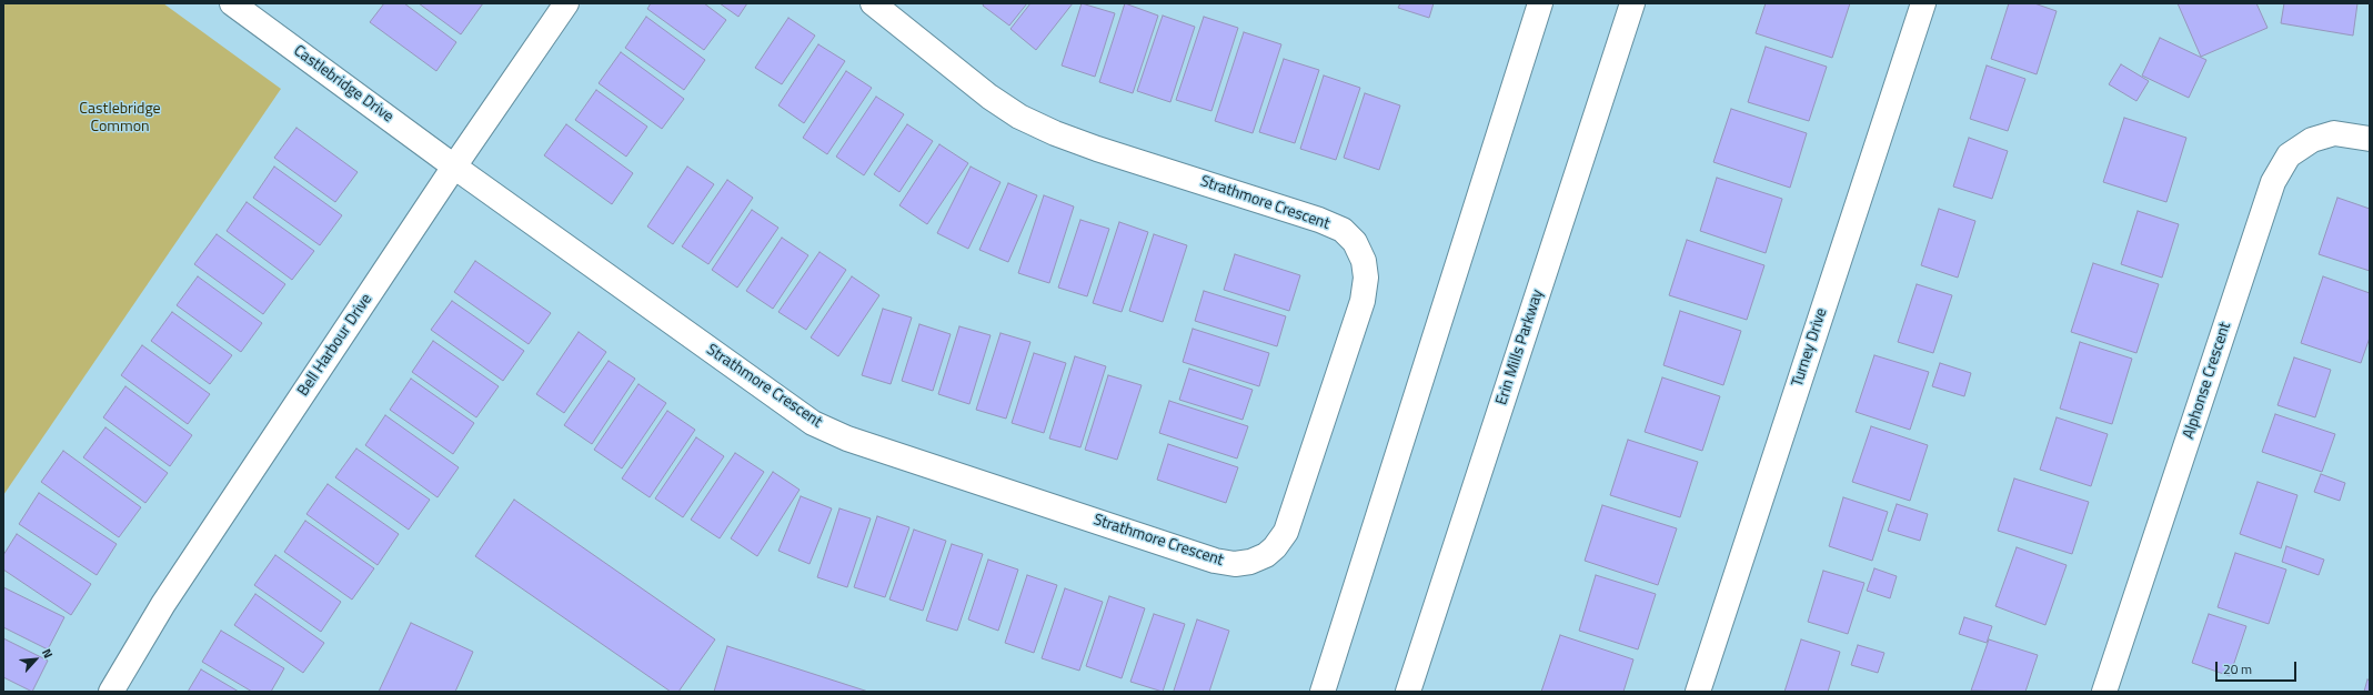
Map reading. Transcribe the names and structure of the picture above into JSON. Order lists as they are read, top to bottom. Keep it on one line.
{"streets":{"street":["Castlebridge Drive","Strathmore Crescent","Bell Harbour Drive","Erin Mills Parkway","Turney Drive","Alphonse Crescent"]},"crossings":[["Castlebridge Drive","Strathmore Crescent"],["Castlebridge Drive","Bell Harbour Drive"],["Strathmore Crescent","Bell Harbour Drive"]],"parks":["Castlebridge Common"],"scale_bar":"20 m","north":"top right"}
